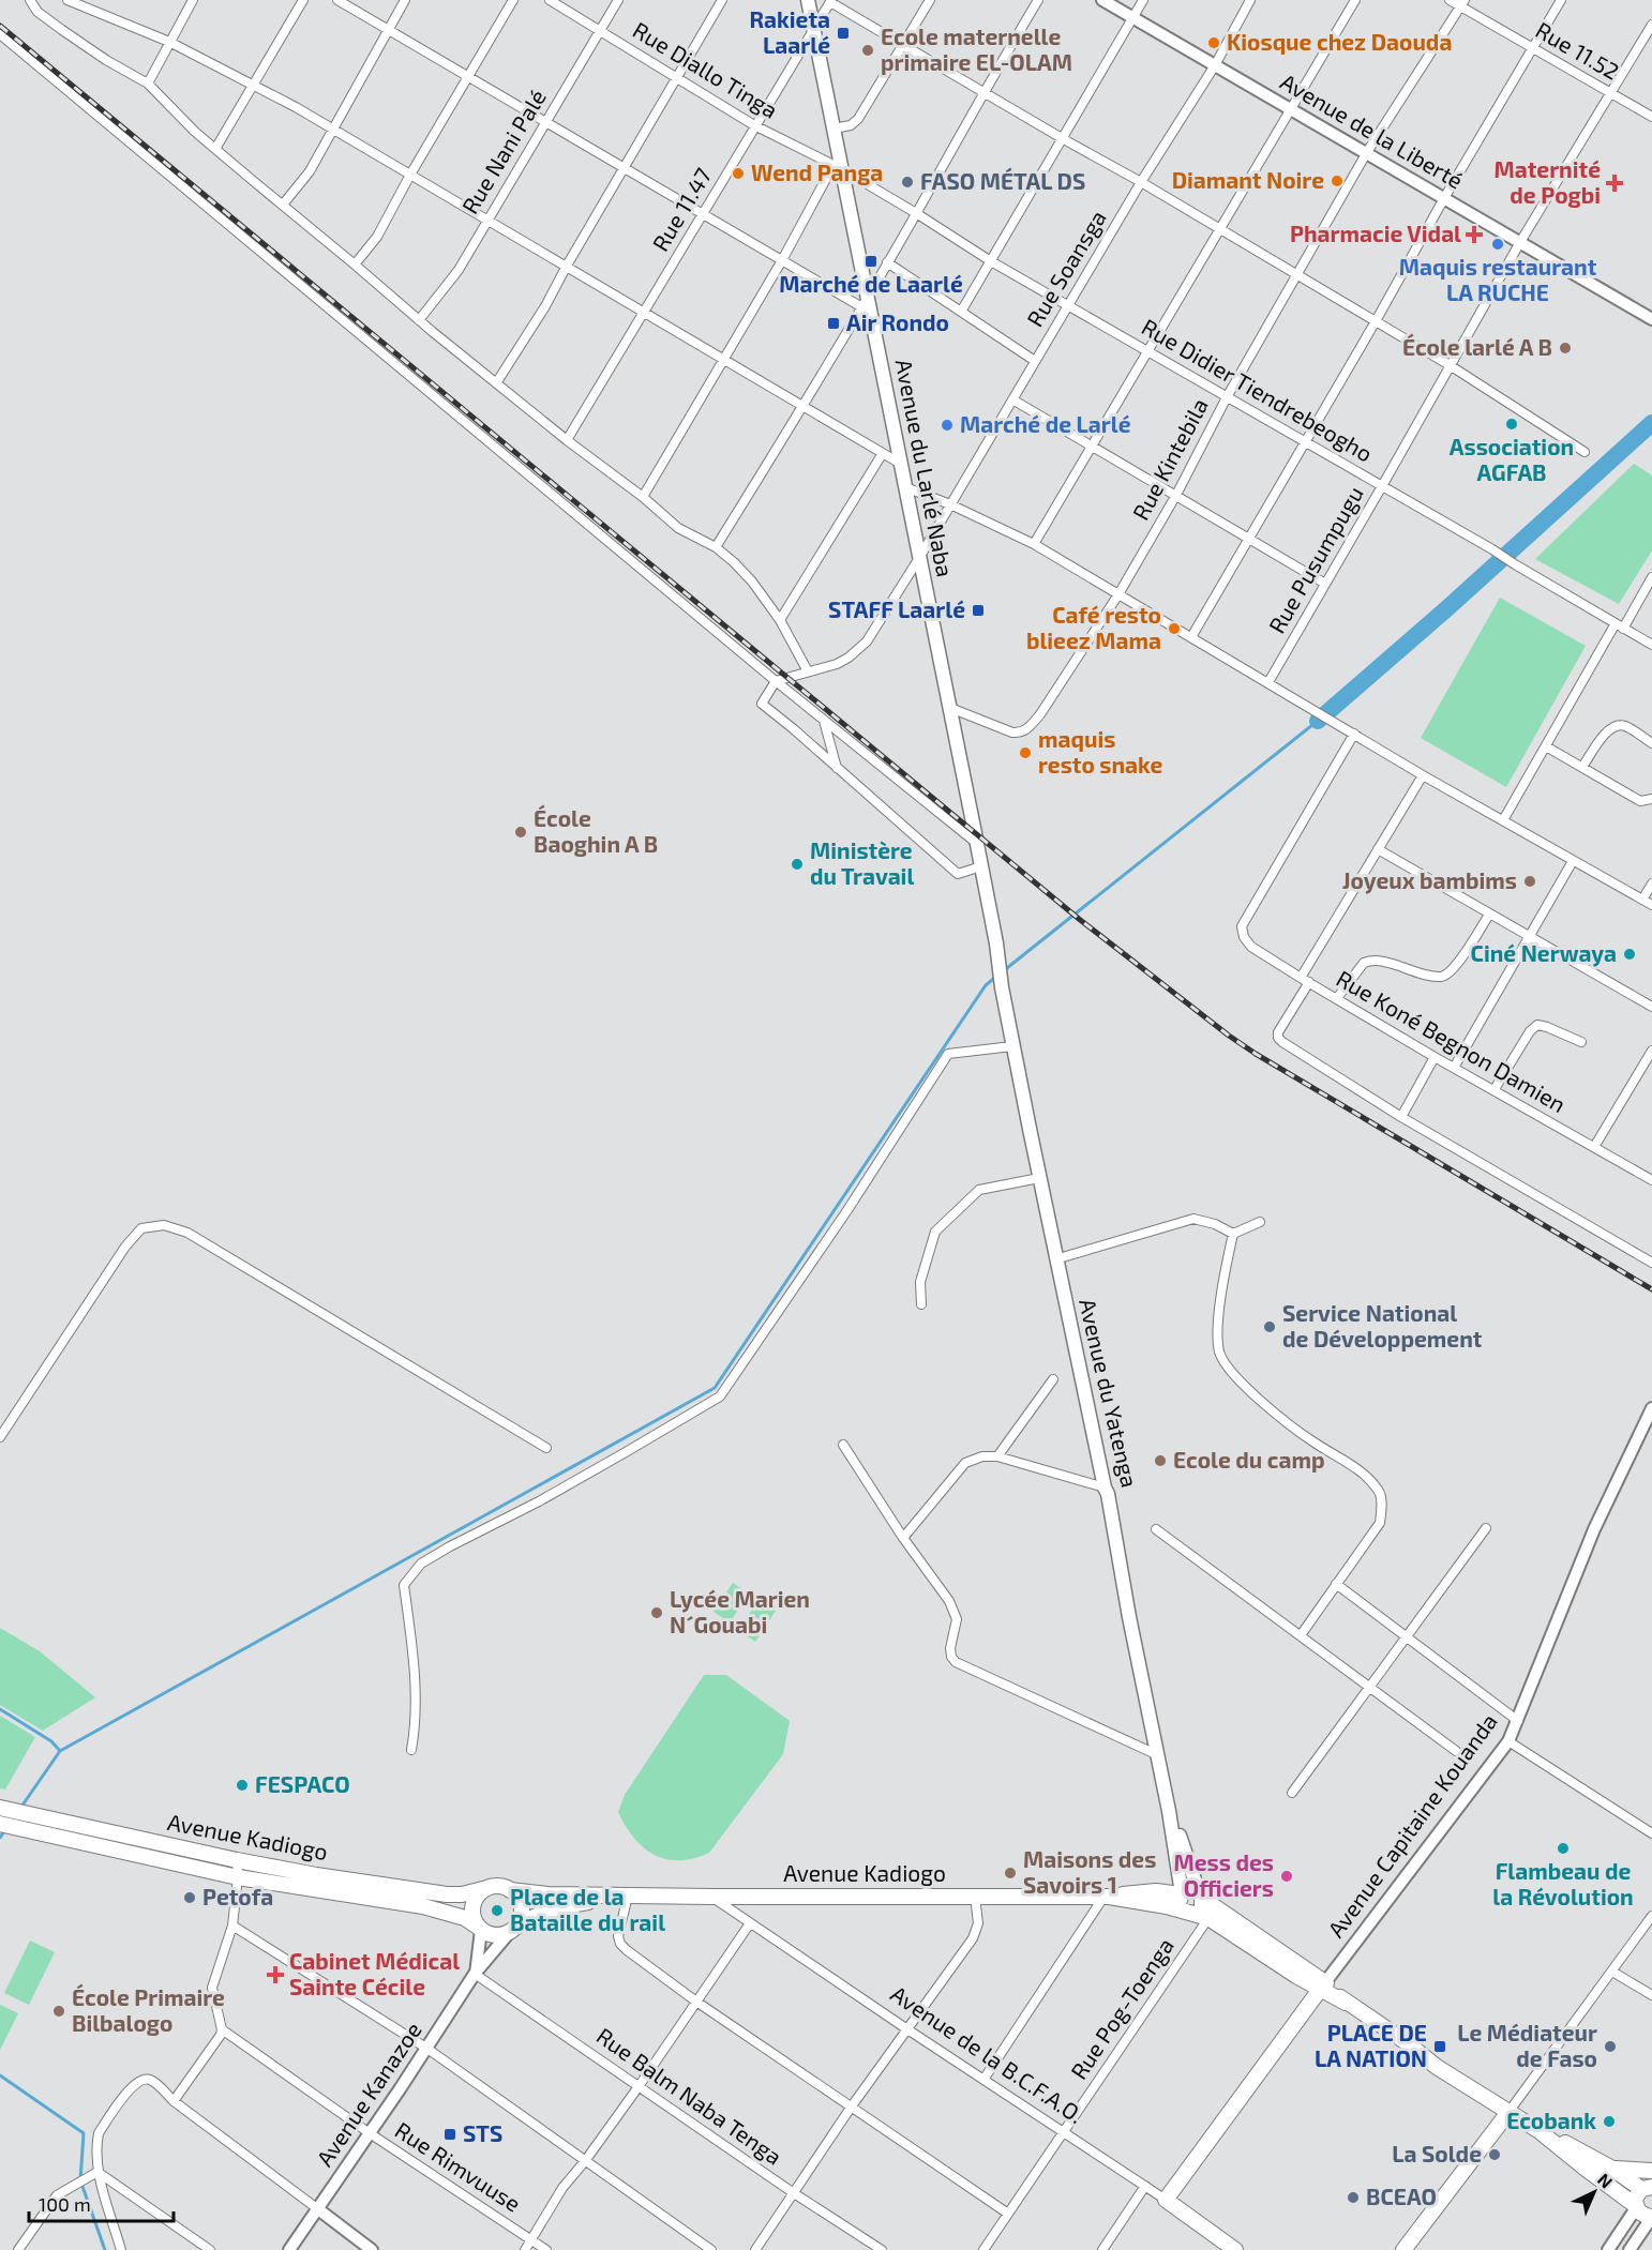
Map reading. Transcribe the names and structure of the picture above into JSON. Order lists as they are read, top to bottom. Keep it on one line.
{"streets":{"highway":["Avenue Capitaine Kouanda","Avenue Kadiogo","Avenue de la B.C.F.A.O."],"main road":["Avenue du Larlé Naba","Avenue du Yatenga"],"street":["Rue 11.52","Rue Diallo Tinga","Avenue de la Liberté","Rue Nani Palé","Rue 11.47","Rue Soansga","Rue Didier Tiendrebeogho","Rue Kintebila","Rue Pusumpugu","Rue Koné Begnon Damien","Rue Pog-Toenga","Avenue Kanazoe","Rue Balm Naba Tenga","Rue Rimvuuse"]},"crossings":[["Rue 11.52","Rue Kintebila"],["Rue 11.52","Rue Pusumpugu"],["Rue Diallo Tinga","Rue Nani Palé"],["Rue Diallo Tinga","Rue 11.47"],["Rue Diallo Tinga","Rue Didier Tiendrebeogho"],["Rue Diallo Tinga","Avenue du Larlé Naba"],["Avenue de la Liberté","Rue Soansga"],["Avenue de la Liberté","Rue Kintebila"],["Avenue de la Liberté","Rue Pusumpugu"],["Rue 11.47","Avenue du Larlé Naba"],["Rue Soansga","Rue Didier Tiendrebeogho"],["Rue Soansga","Avenue du Larlé Naba"],["Rue Didier Tiendrebeogho","Rue Kintebila"],["Rue Didier Tiendrebeogho","Avenue du Larlé Naba"],["Rue Didier Tiendrebeogho","Rue Pusumpugu"],["Rue Kintebila","Avenue du Larlé Naba"],["Avenue du Larlé Naba","Avenue du Yatenga"],["Avenue du Yatenga","Avenue Kadiogo"],["Avenue Capitaine Kouanda","Avenue de la B.C.F.A.O."],["Avenue Kadiogo","Avenue de la B.C.F.A.O."],["Avenue Kadiogo","Avenue Kanazoe"],["Rue Pog-Toenga","Avenue de la B.C.F.A.O."],["Avenue Kanazoe","Rue Balm Naba Tenga"],["Avenue Kanazoe","Rue Rimvuuse"]],"places":{"transit":["Rakieta Laarlé","Marché de Laarlé","Air Rondo","STAFF Laarlé","PLACE DE LA NATION","STS"],"other":["Kiosque chez Daouda","Ecole maternelle primaire EL-OLAM","Wend Panga","Diamant Noire","FASO MÉTAL DS","Maquis restaurant LA RUCHE","École larlé A B","Association AGFAB","Marché de Larlé","Café resto blieez Mama","maquis resto snake","École Baoghin A B","Ministère du Travail","Joyeux bambims","Ciné Nerwaya","Service National de Développement","Ecole du camp","Lycée Marien N´Gouabi","FESPACO","Flambeau de la Révolution","Maisons des Savoirs 1","Mess des Officiers","Petofa","Place de la Bataille du rail","École Primaire Bilbalogo","Le Médiateur de Faso","Ecobank","La Solde","BCEAO"],"health":["Maternité de Pogbi","Pharmacie Vidal","Cabinet Médical Sainte Cécile"]},"scale_bar":"100 m","north":"top right"}
